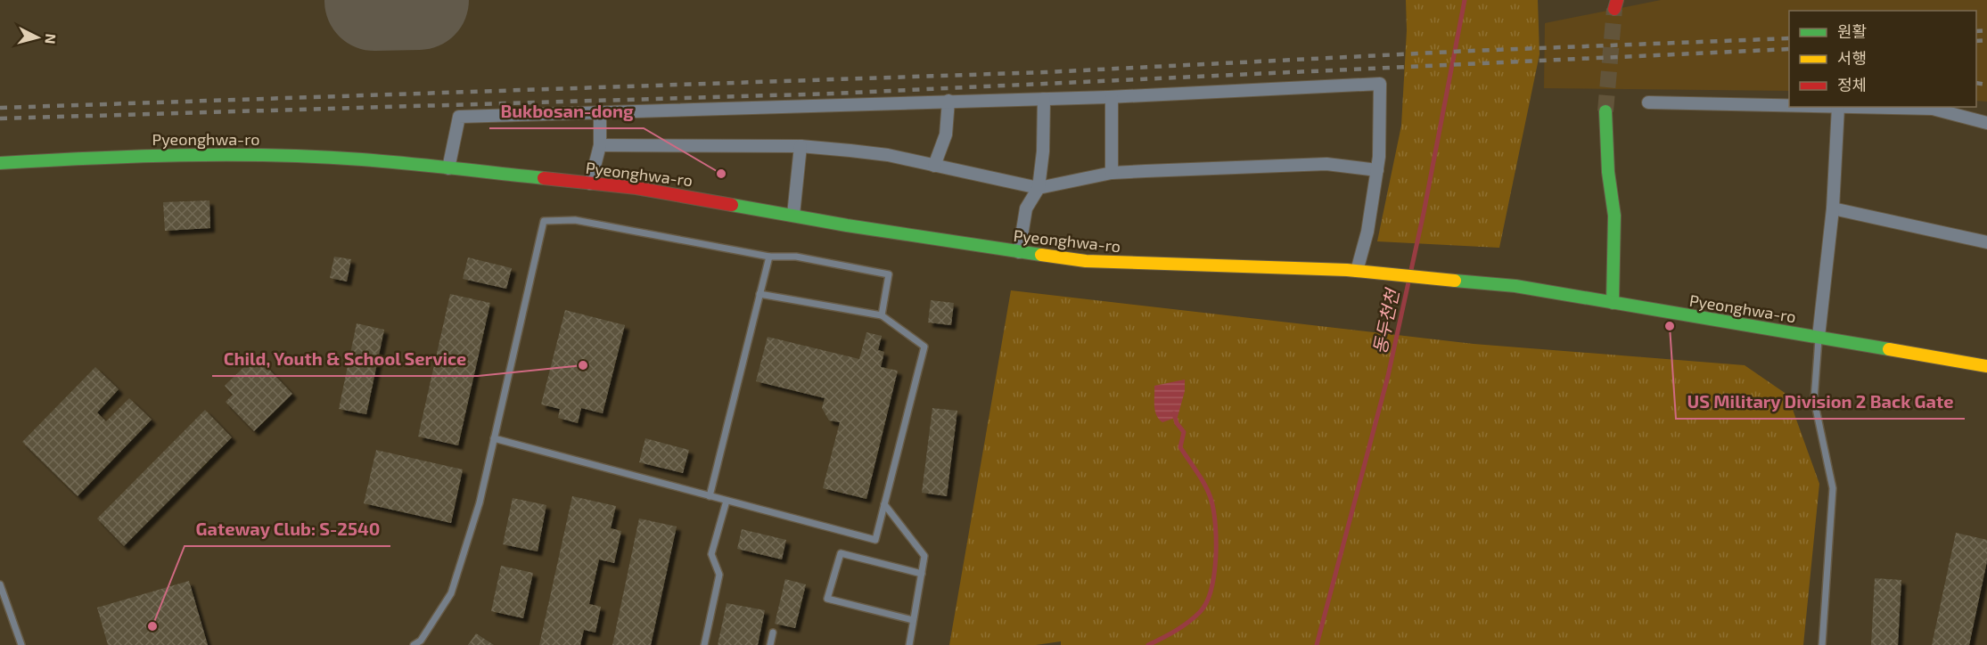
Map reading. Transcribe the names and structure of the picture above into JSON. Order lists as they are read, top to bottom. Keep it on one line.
{"streets":{"main road":["Pyeonghwa-ro"]},"water":["동두천천"],"places":["Bukbosan-dong","US Military Division 2 Back Gate","Child, Youth & School Service","Gateway Club: S-2540"],"legend":["원활","서행","정체"],"north":"right"}
